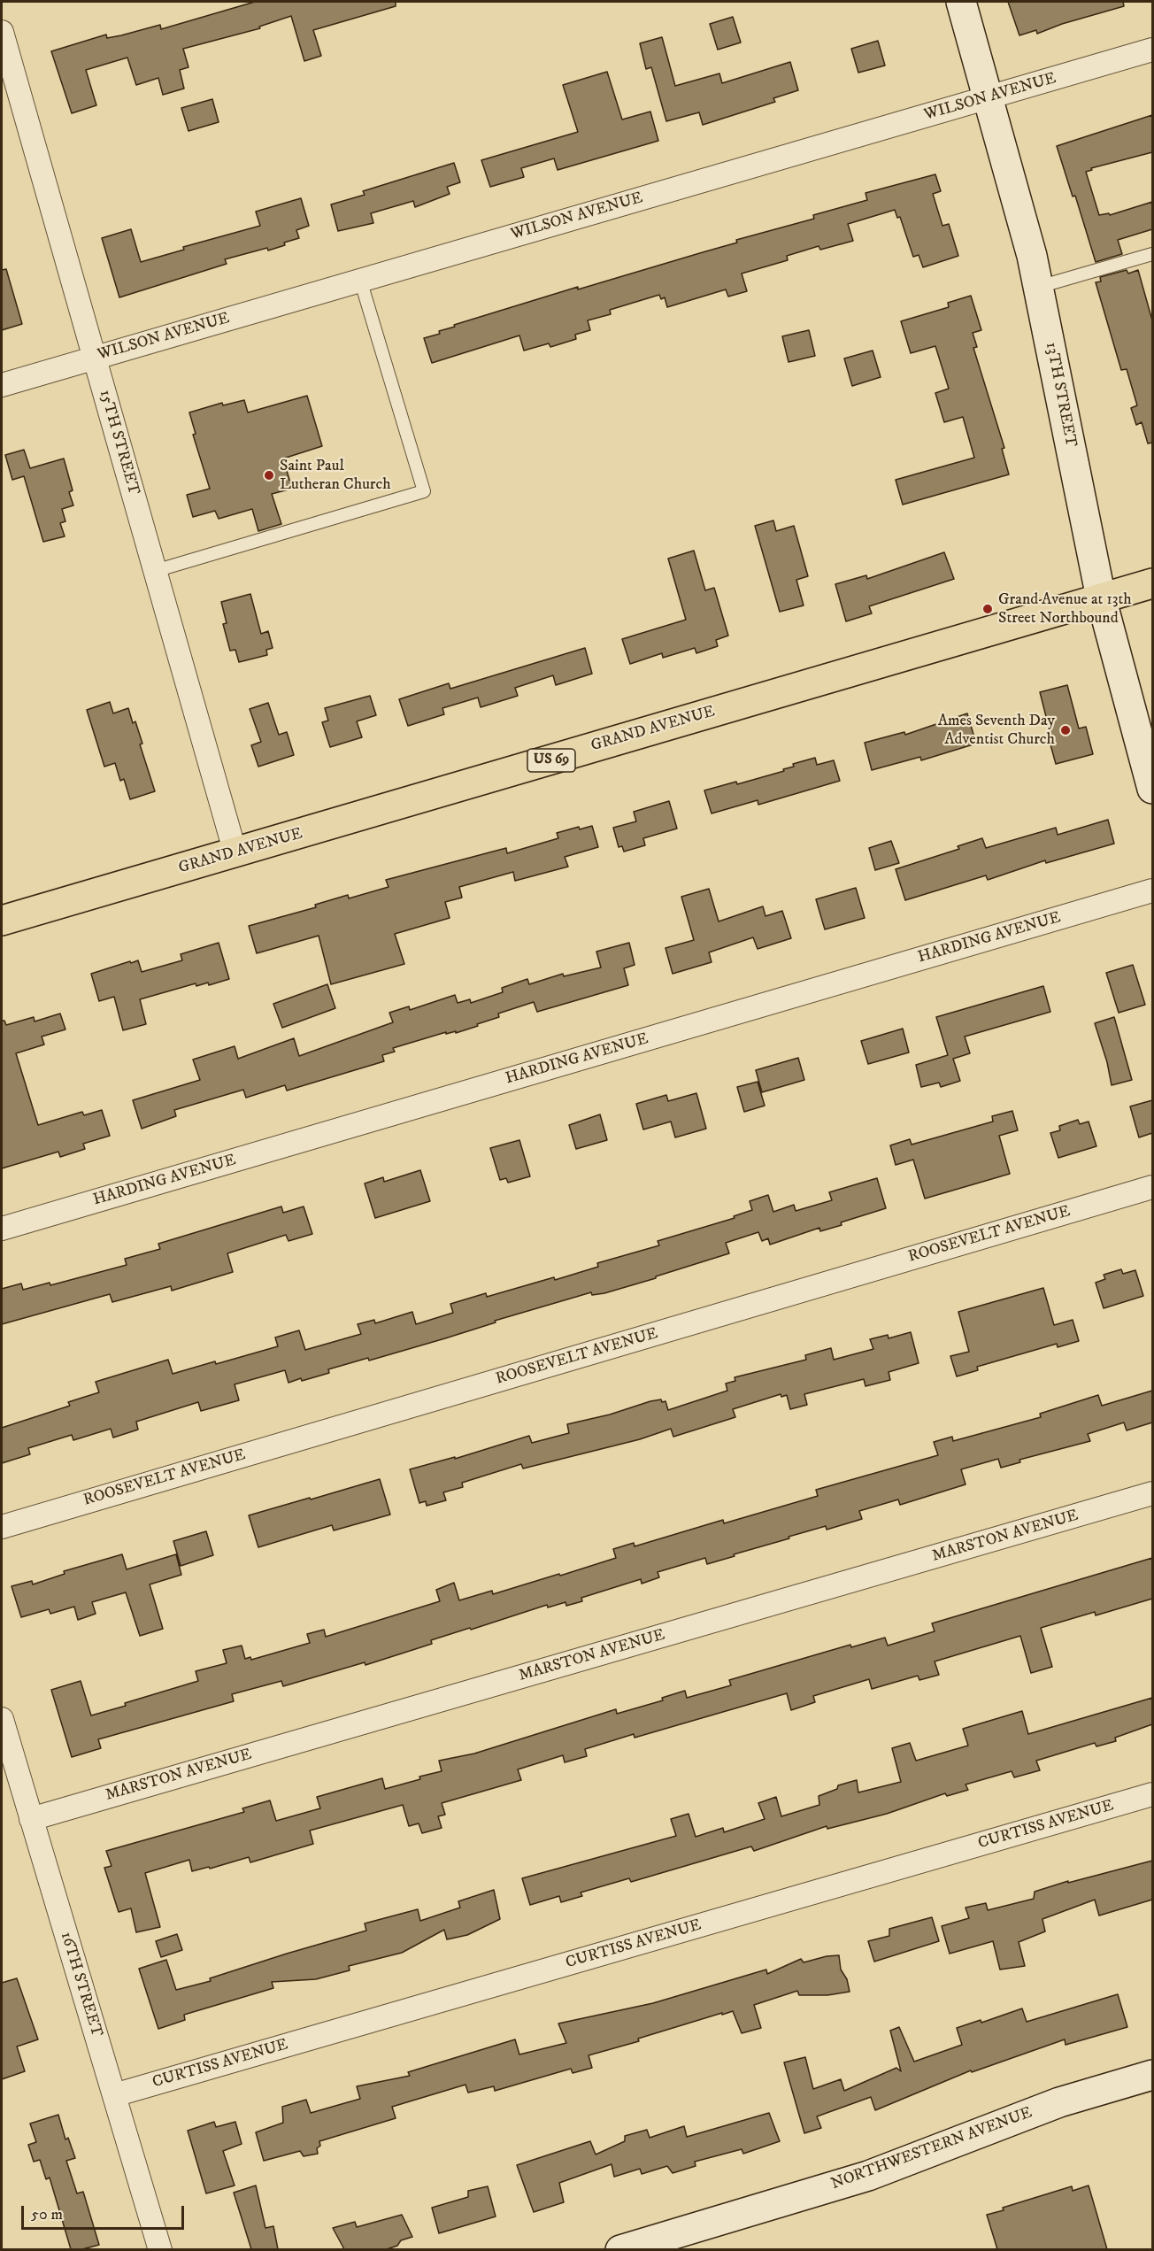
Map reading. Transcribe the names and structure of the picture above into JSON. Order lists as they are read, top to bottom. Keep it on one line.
{"streets":{"main road":["13TH STREET","GRAND AVENUE","US 69","NORTHWESTERN AVENUE"],"street":["WILSON AVENUE","15TH STREET","HARDING AVENUE","ROOSEVELT AVENUE","MARSTON AVENUE","CURTISS AVENUE","16TH STREET"]},"crossings":[["WILSON AVENUE","13TH STREET"],["WILSON AVENUE","15TH STREET"],["13TH STREET","GRAND AVENUE"],["15TH STREET","GRAND AVENUE"],["MARSTON AVENUE","16TH STREET"],["CURTISS AVENUE","16TH STREET"]],"places":["Saint Paul Lutheran Church","Grand Avenue at 13th Street Northbound","Ames Seventh Day Adventist Church"],"scale_bar":"50 m"}
